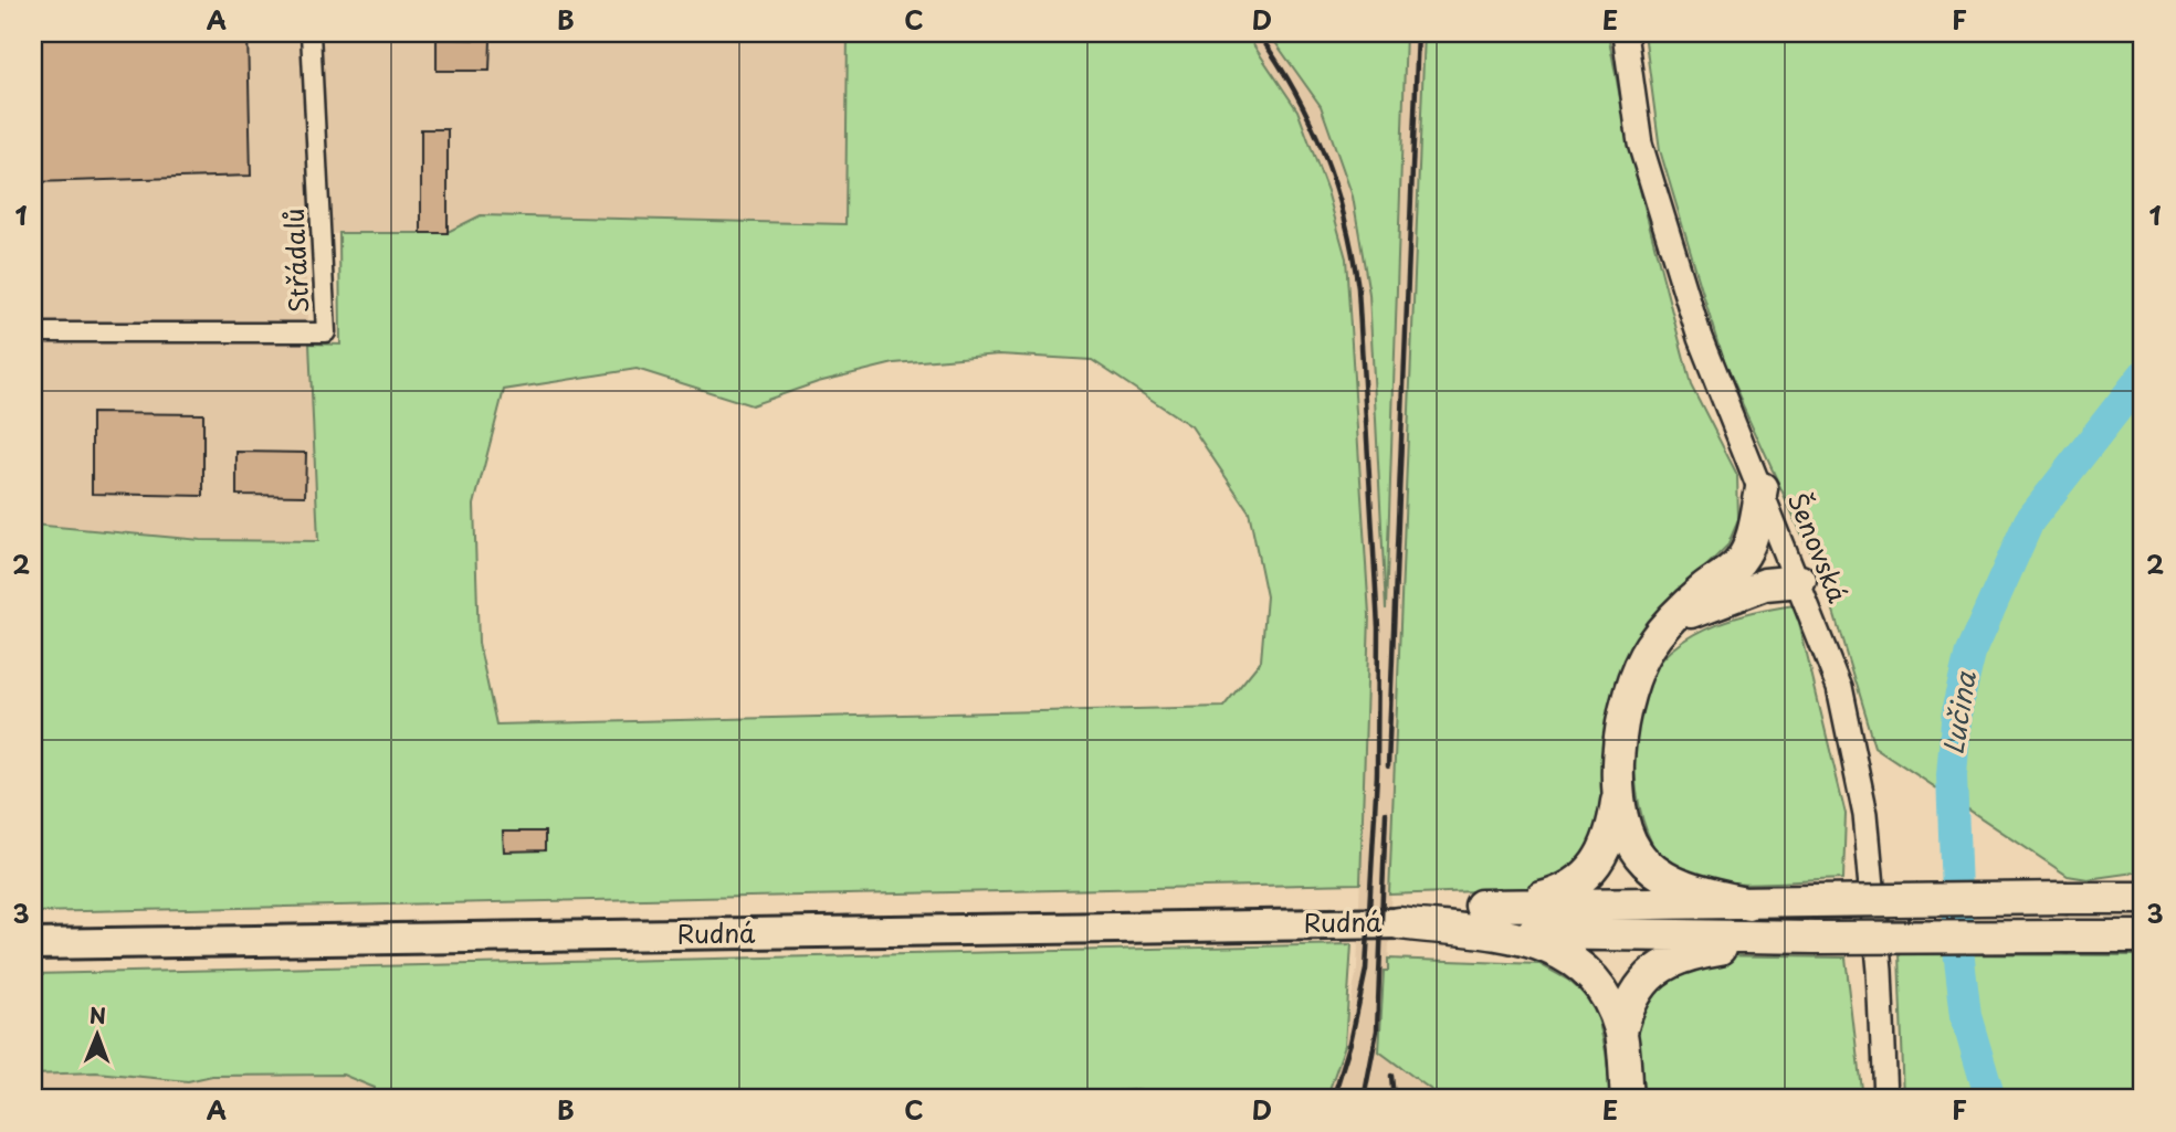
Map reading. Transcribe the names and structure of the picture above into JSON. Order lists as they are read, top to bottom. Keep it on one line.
{"streets":{"main road":["Rudná"],"street":["Střádalů","Šenovská"]},"water":["Lučina"],"north":"top","grid":{"columns":["A","B","C","D","E","F"],"rows":["1","2","3"]}}
